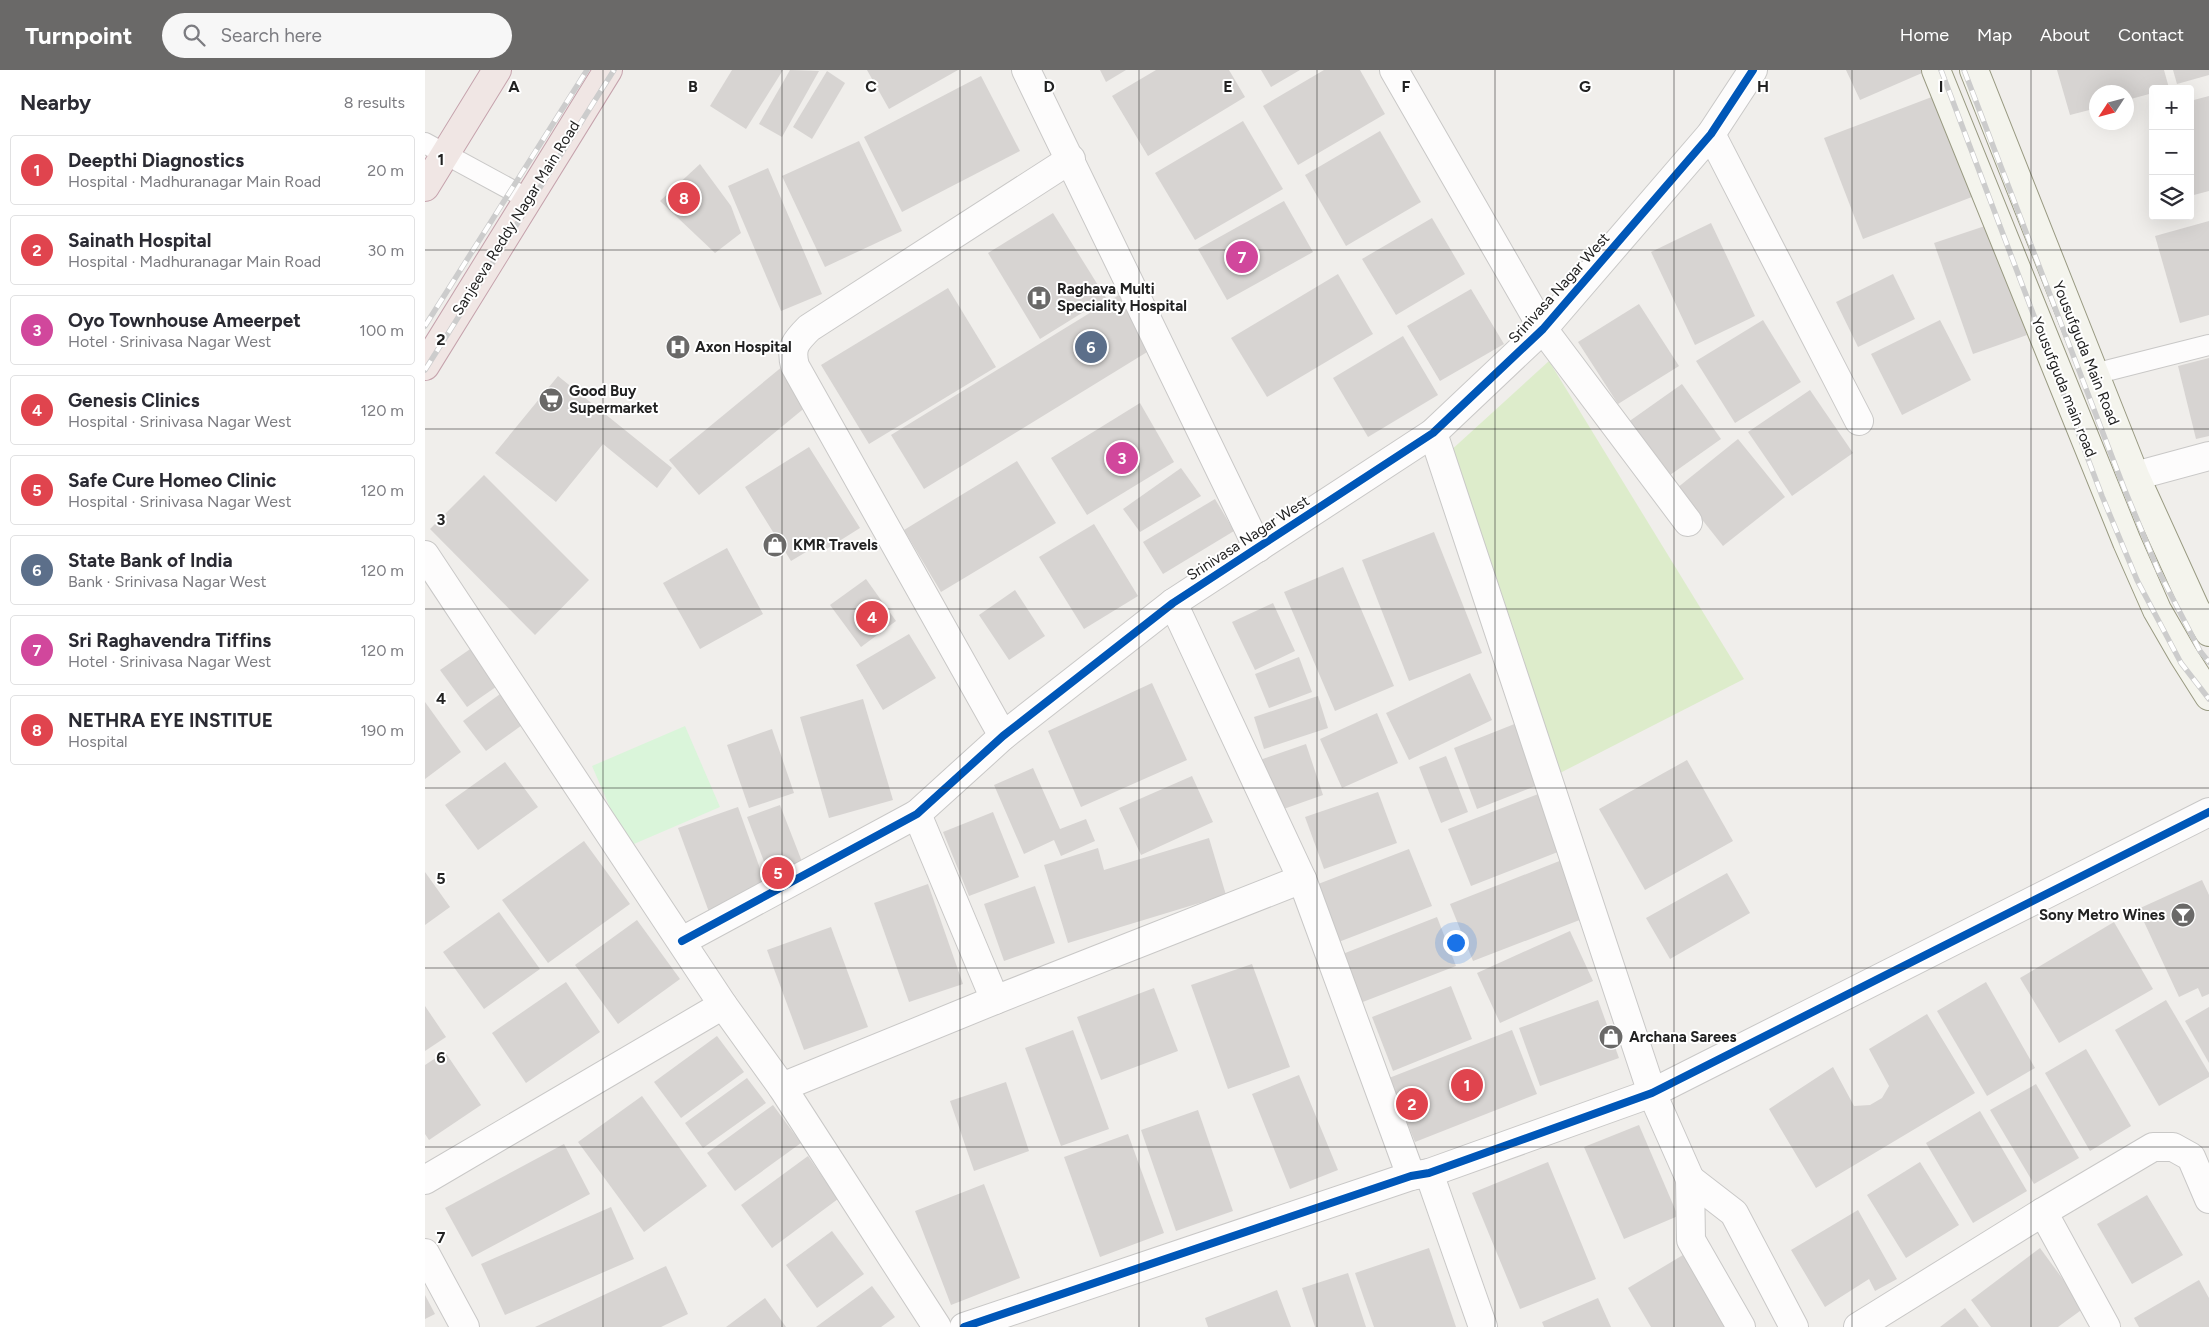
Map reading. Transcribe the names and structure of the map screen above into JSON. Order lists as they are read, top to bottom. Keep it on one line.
{"streets":{"highway":["Sanjeeva Reddy Nagar Main Road"],"main road":["Yousufguda Main Road","Yousufguda main road"],"street":["Srinivasa Nagar West"]},"places":{"hospital":["Raghava Multi Speciality Hospital","Axon Hospital"],"supermarket":["Good Buy Supermarket"],"shop":["KMR Travels","Archana Sarees"],"bar":["Sony Metro Wines"]},"north":"bottom left","page":{"header":"Turnpoint","search":"Search here","nav":["Home","Map","About","Contact"],"heading":["Nearby","8 results"],"map_buttons":["+","−"],"list":[{"mark":"1","name":"Deepthi Diagnostics","note":"Hospital · Madhuranagar Main Road","value":"20 m"},{"mark":"2","name":"Sainath Hospital","note":"Hospital · Madhuranagar Main Road","value":"30 m"},{"mark":"3","name":"Oyo Townhouse Ameerpet","note":"Hotel · Srinivasa Nagar West","value":"100 m"},{"mark":"4","name":"Genesis Clinics","note":"Hospital · Srinivasa Nagar West","value":"120 m"},{"mark":"5","name":"Safe Cure Homeo Clinic","note":"Hospital · Srinivasa Nagar West","value":"120 m"},{"mark":"6","name":"State Bank of India","note":"Bank · Srinivasa Nagar West","value":"120 m"},{"mark":"7","name":"Sri Raghavendra Tiffins","note":"Hotel · Srinivasa Nagar West","value":"120 m"},{"mark":"8","name":"NETHRA EYE INSTITUE","note":"Hospital","value":"190 m"}],"pins":["8","7","6","3","4","5","1","2"]},"grid":{"columns":["A","B","C","D","E","F","G","H","I"],"rows":["1","2","3","4","5","6","7"]}}
